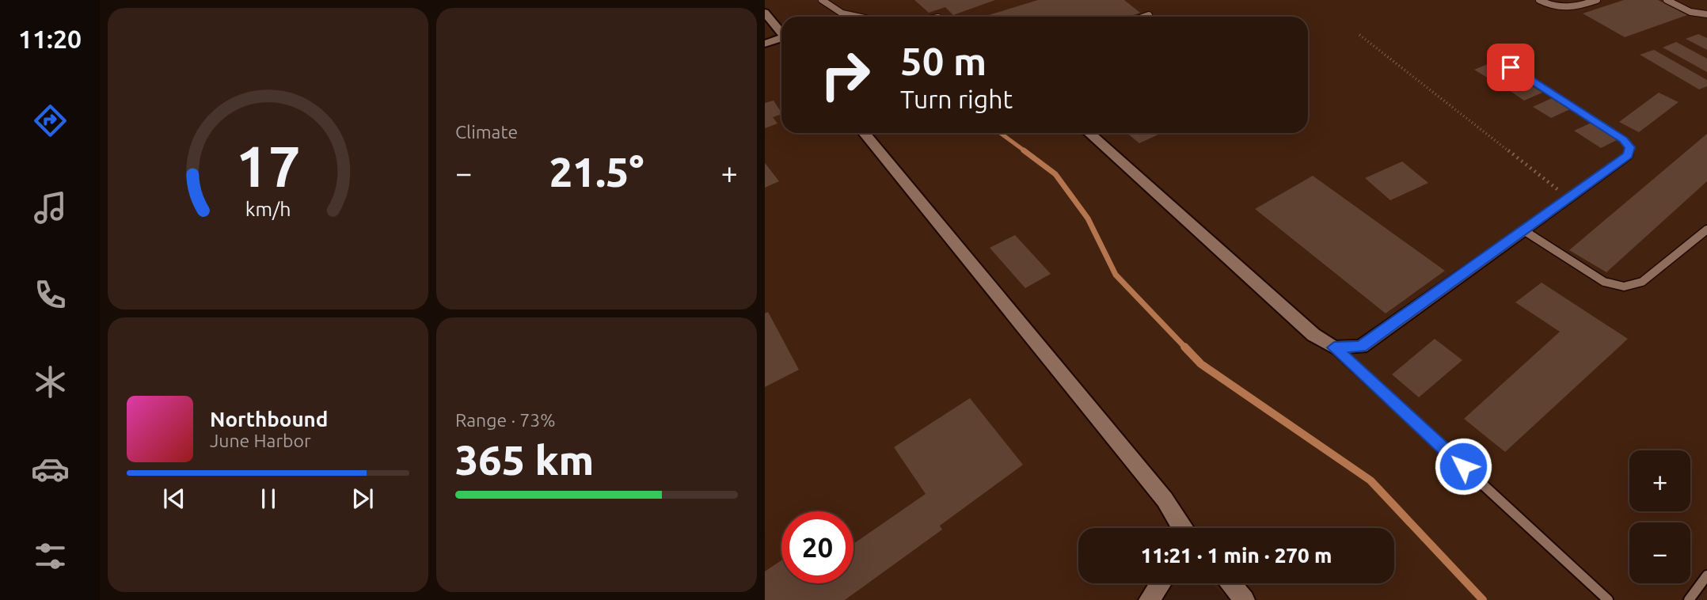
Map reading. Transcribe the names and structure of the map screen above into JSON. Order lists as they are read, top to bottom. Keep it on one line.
{"page":{"tabs":"11:20","tile":["Climate",["Range · 73%","365 km"]],"turn":["50 m","Turn right"],"heat":["−","21.5°","+"],"song":["Northbound","June Harbor"],"map_buttons":["+","−"],"limit":"20","trip":"11:21 · 1 min · 270 m","gauge":["17","km/h"]}}
